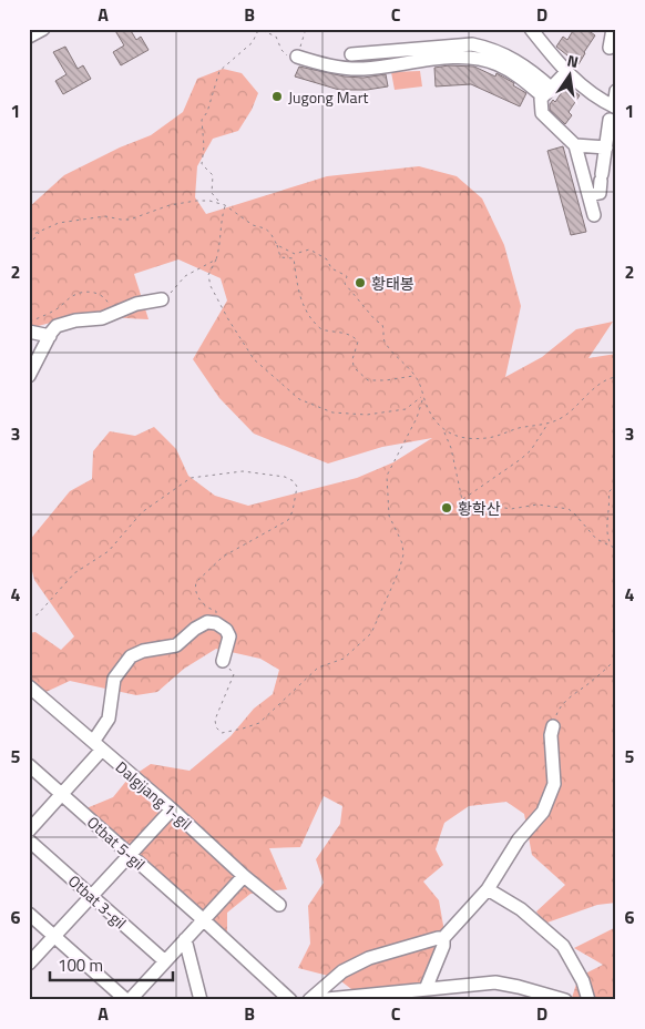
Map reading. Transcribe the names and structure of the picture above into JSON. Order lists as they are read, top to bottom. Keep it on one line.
{"streets":{"street":["Dalgijang 1-gil","Otbat 5-gil","Otbat 3-gil"]},"places":["Jugong Mart","황태봉","황학산"],"scale_bar":"100 m","north":"top","grid":{"columns":["A","B","C","D"],"rows":["1","2","3","4","5","6"]}}
